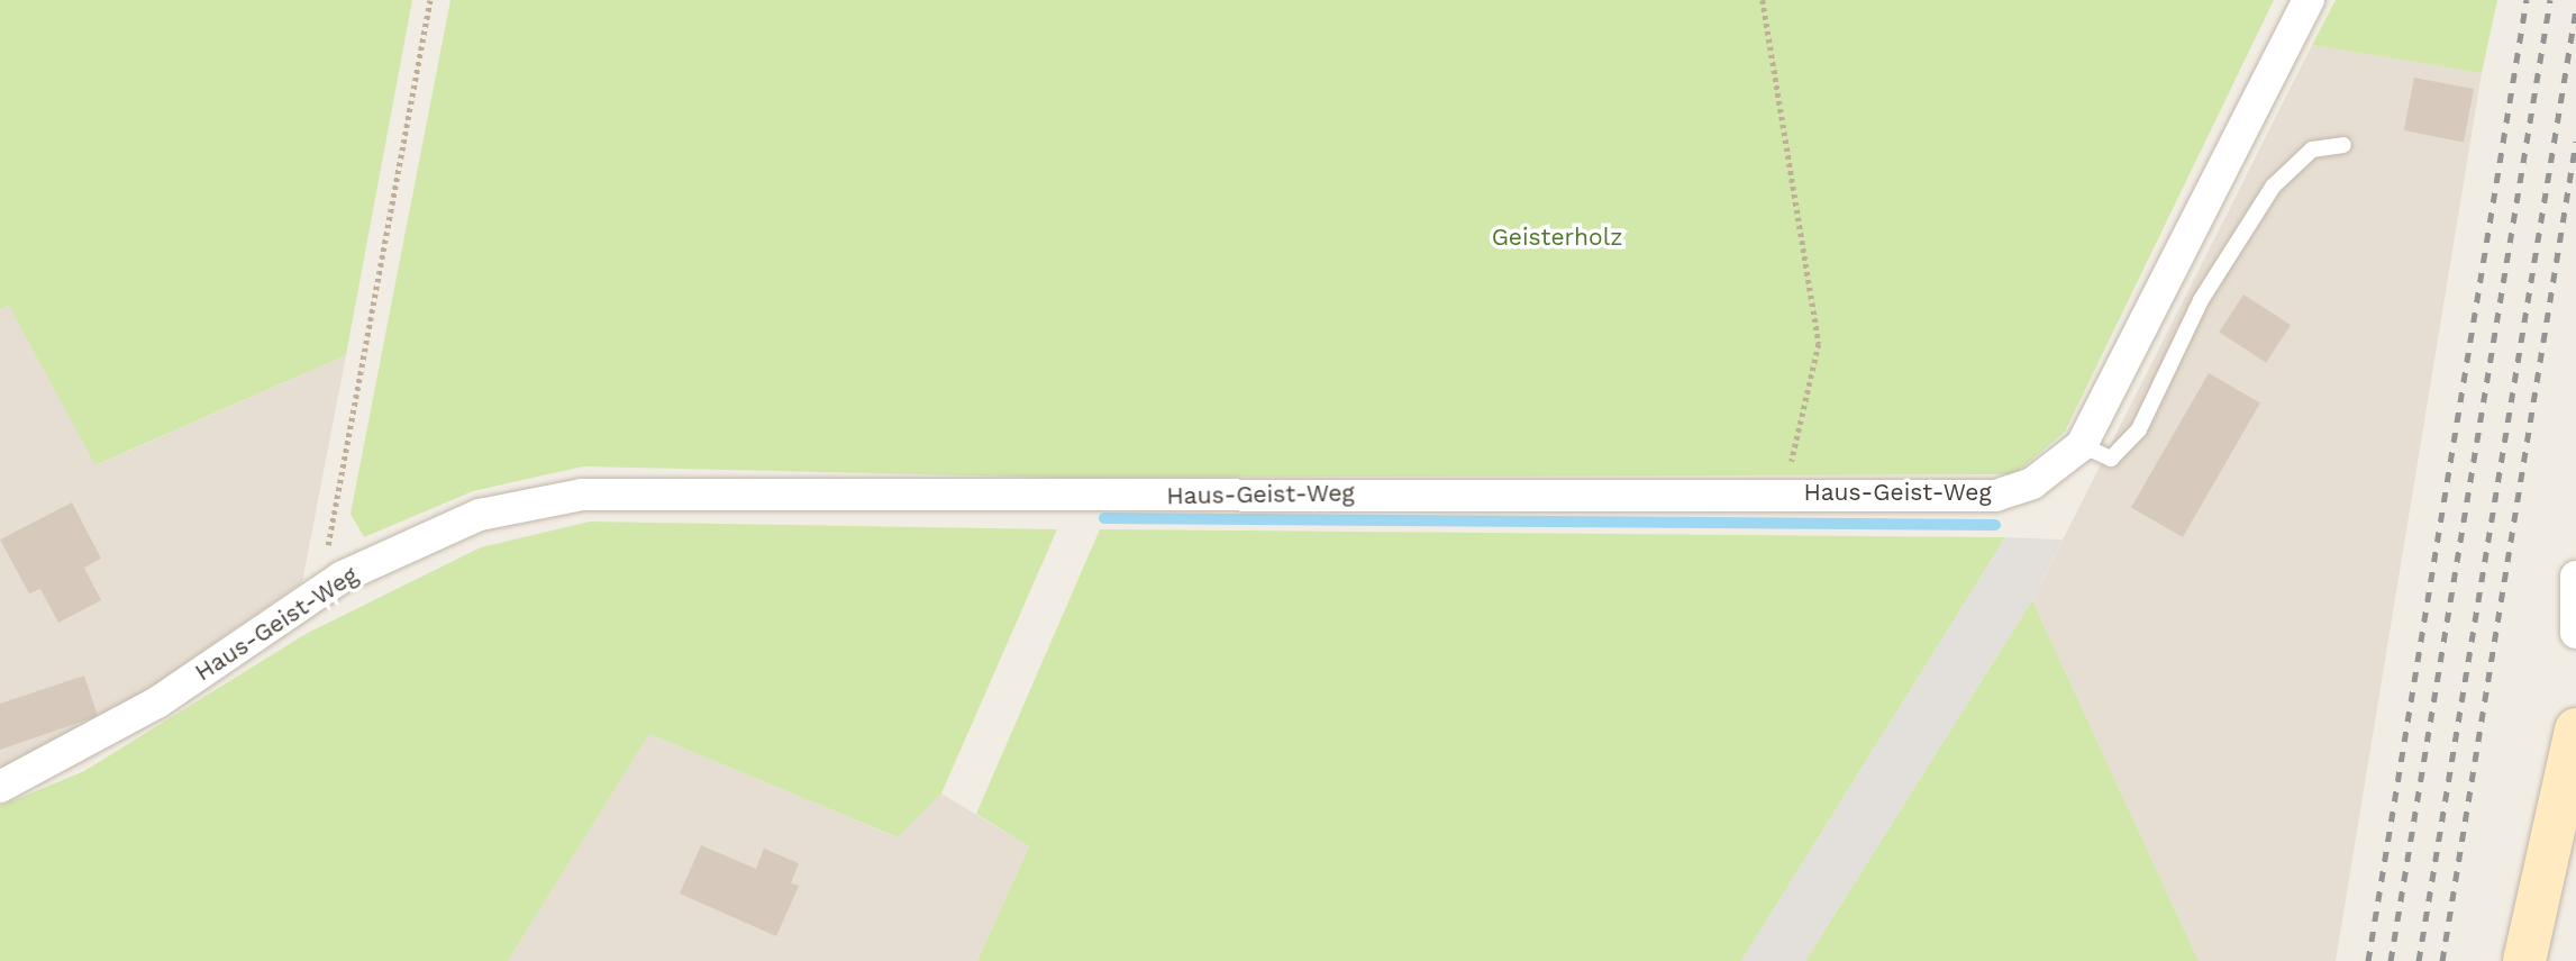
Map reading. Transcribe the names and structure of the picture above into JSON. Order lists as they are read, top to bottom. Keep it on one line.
{"streets":{"street":["Haus-Geist-Weg"]},"parks":["Geisterholz"]}
